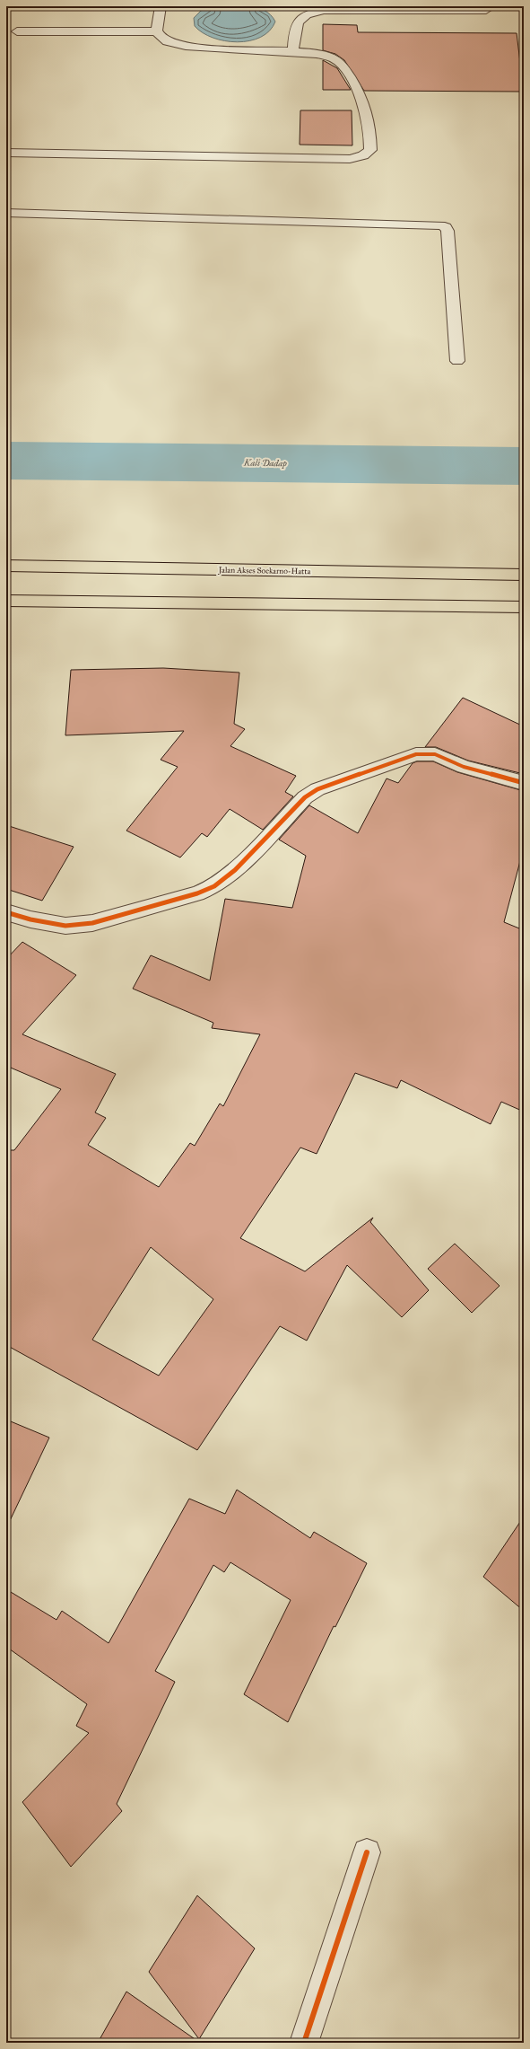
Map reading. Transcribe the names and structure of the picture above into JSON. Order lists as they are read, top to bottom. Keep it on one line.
{"streets":{"main road":["Jalan Akses Soekarno-Hatta"]},"water":["Kali Dadap"]}
